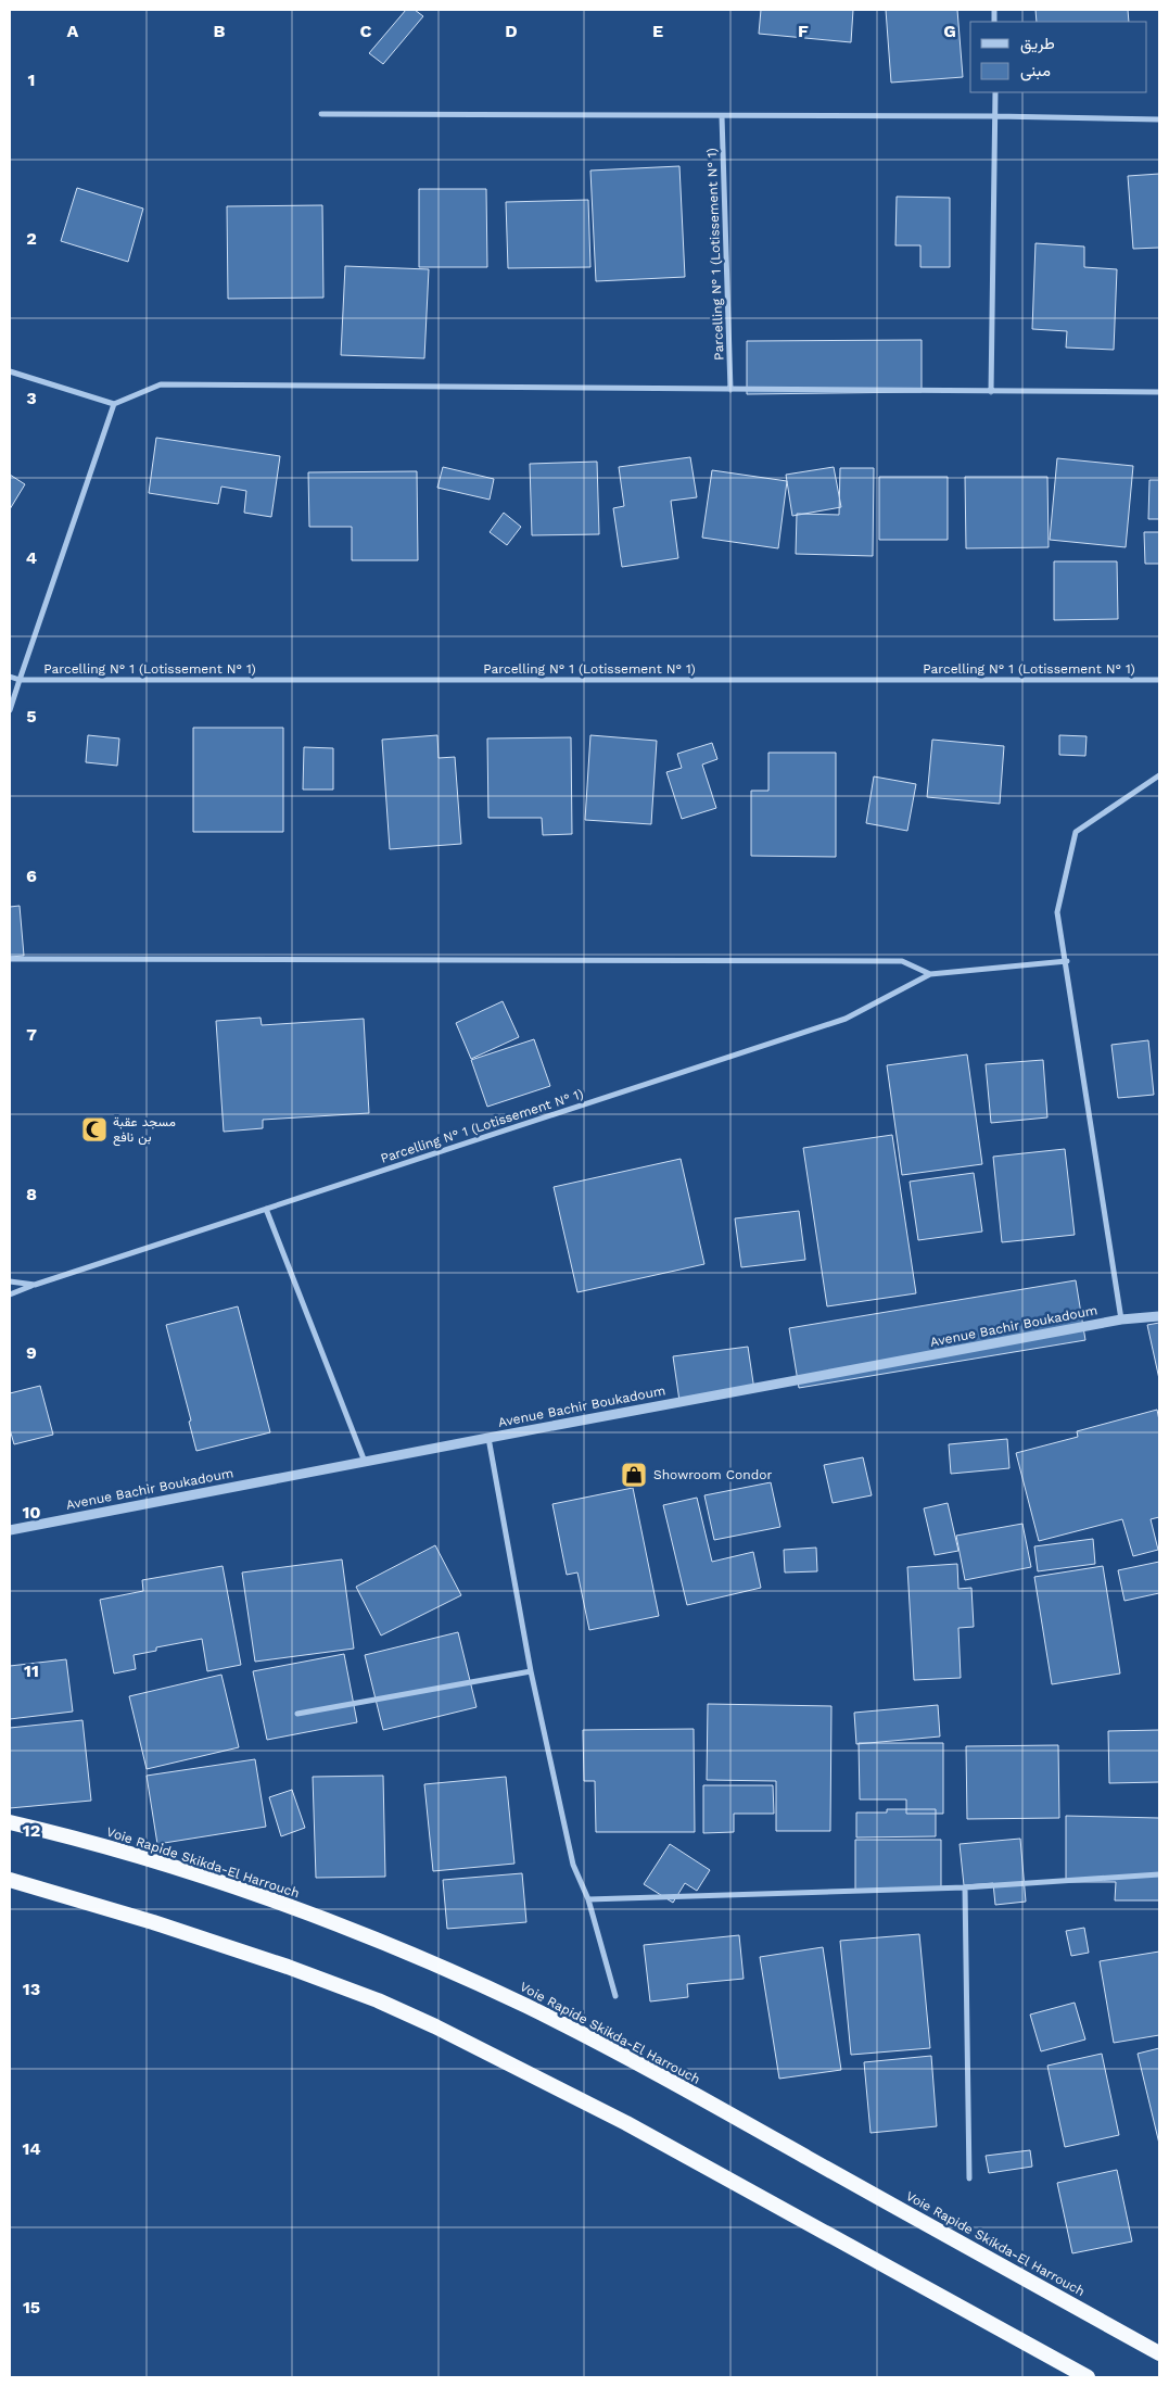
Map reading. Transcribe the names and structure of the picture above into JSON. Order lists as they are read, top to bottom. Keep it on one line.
{"streets":{"highway":["Voie Rapide Skikda-El Harrouch"],"street":["Parcelling N° 1 (Lotissement N° 1)","Avenue Bachir Boukadoum"]},"places":{"mosque":["مسجد عقبة بن نافع"],"shop":["Showroom Condor"]},"legend":["طريق","مبنى"],"grid":{"columns":["A","B","C","D","E","F","G"],"rows":["1","2","3","4","5","6","7","8","9","10","11","12","13","14","15"]}}
